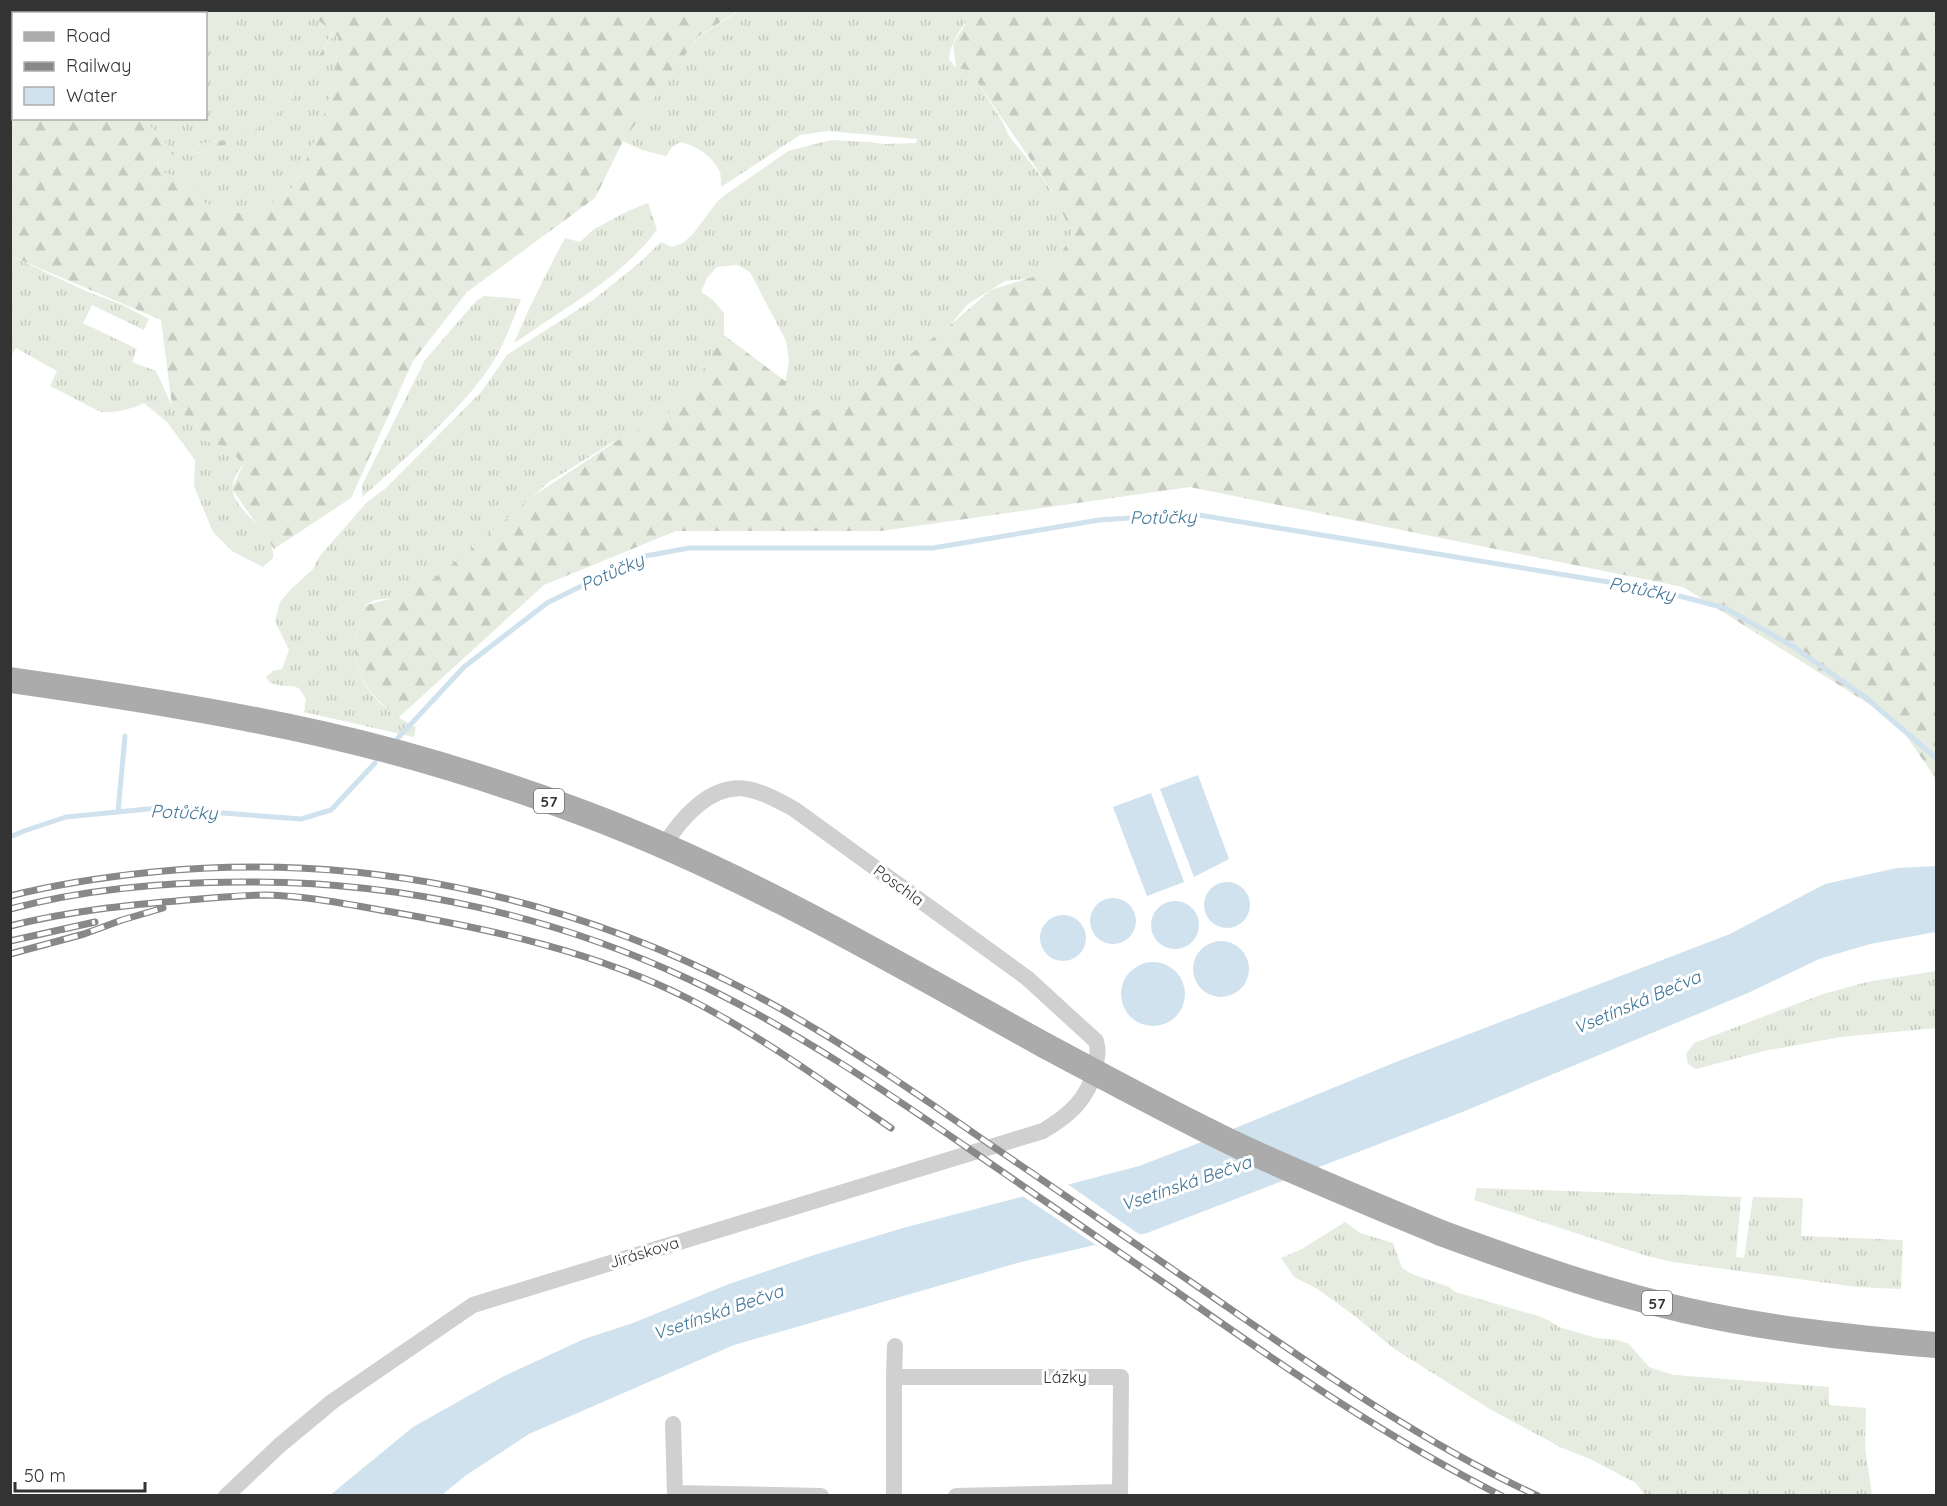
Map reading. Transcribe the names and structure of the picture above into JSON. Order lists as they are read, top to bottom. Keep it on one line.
{"streets":{"main road":["57"],"street":["Poschla","Jiráskova","Lázky"]},"crossings":[["57","Poschla"],["Poschla","Jiráskova"]],"water":["Potůčky","Vsetínská Bečva"],"legend":["Road","Railway","Water"],"scale_bar":"50 m"}
